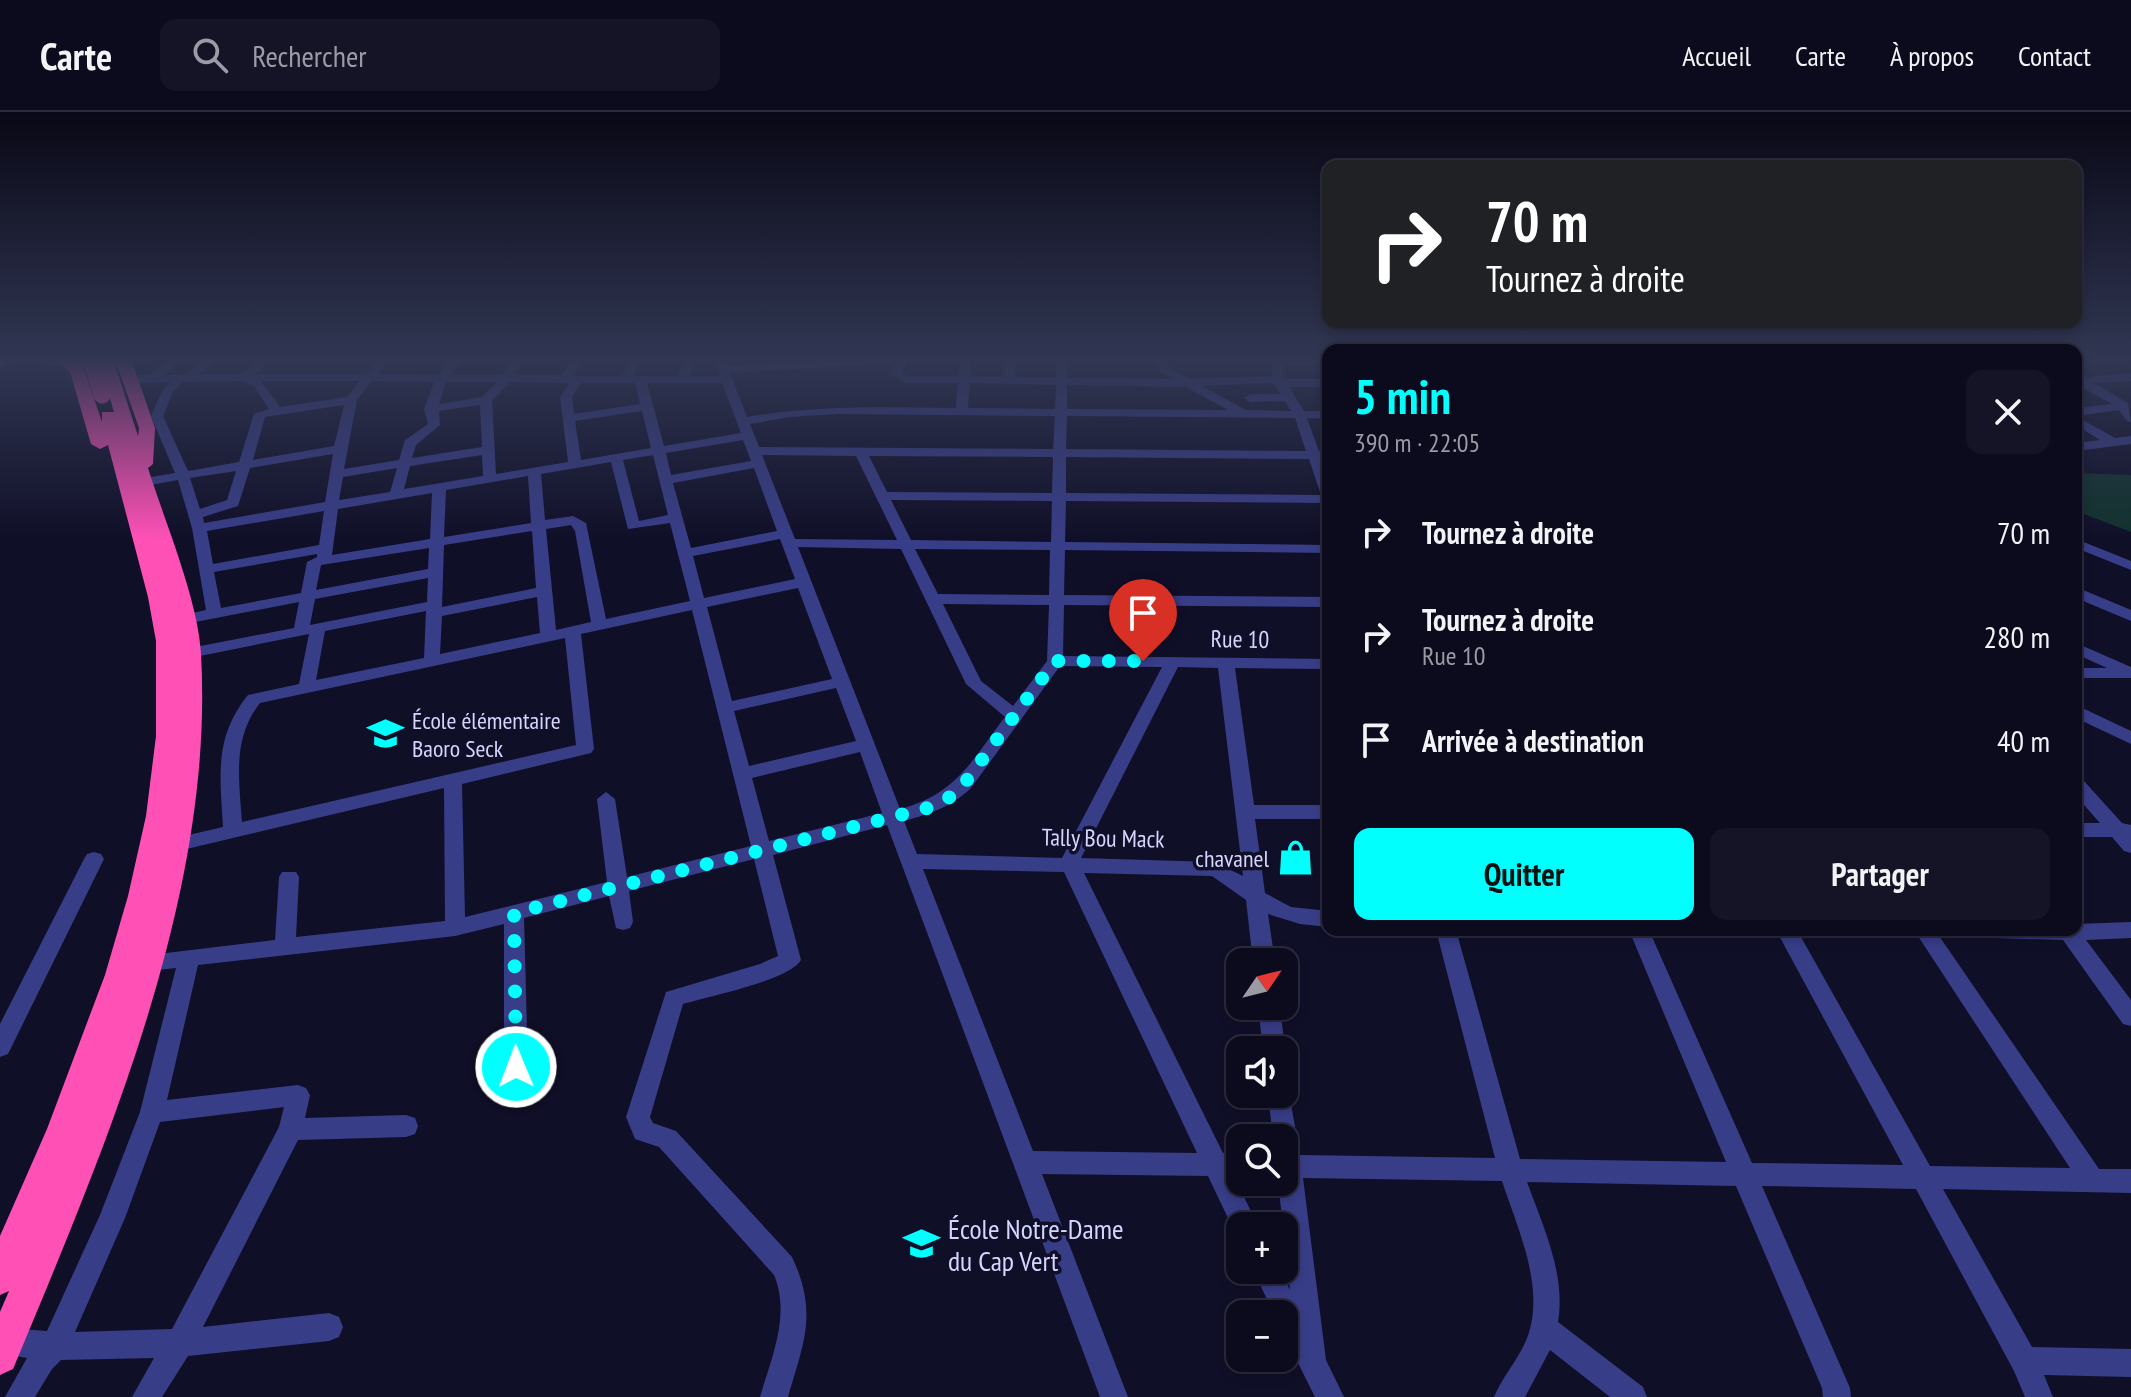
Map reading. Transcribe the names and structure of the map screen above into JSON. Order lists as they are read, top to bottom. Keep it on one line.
{"streets":{"street":["Rue 10","Tally Bou Mack"]},"places":{"school or university":["École élémentaire Baoro Seck","École Notre-Dame du Cap Vert"],"shop":["chavanel"]},"north":"top right","page":{"header":"Carte","search":"Rechercher","nav":["Accueil","Carte","À propos","Contact"],"turn":["70 m","Tournez à droite"],"heading":["5 min","390 m · 22:05"],"list":[{"name":"Tournez à droite","value":"70 m"},{"name":"Tournez à droite","note":"Rue 10","value":"280 m"},{"name":"Arrivée à destination","value":"40 m"}],"buttons":["Quitter","Partager"],"map_buttons":["+","−"]}}
